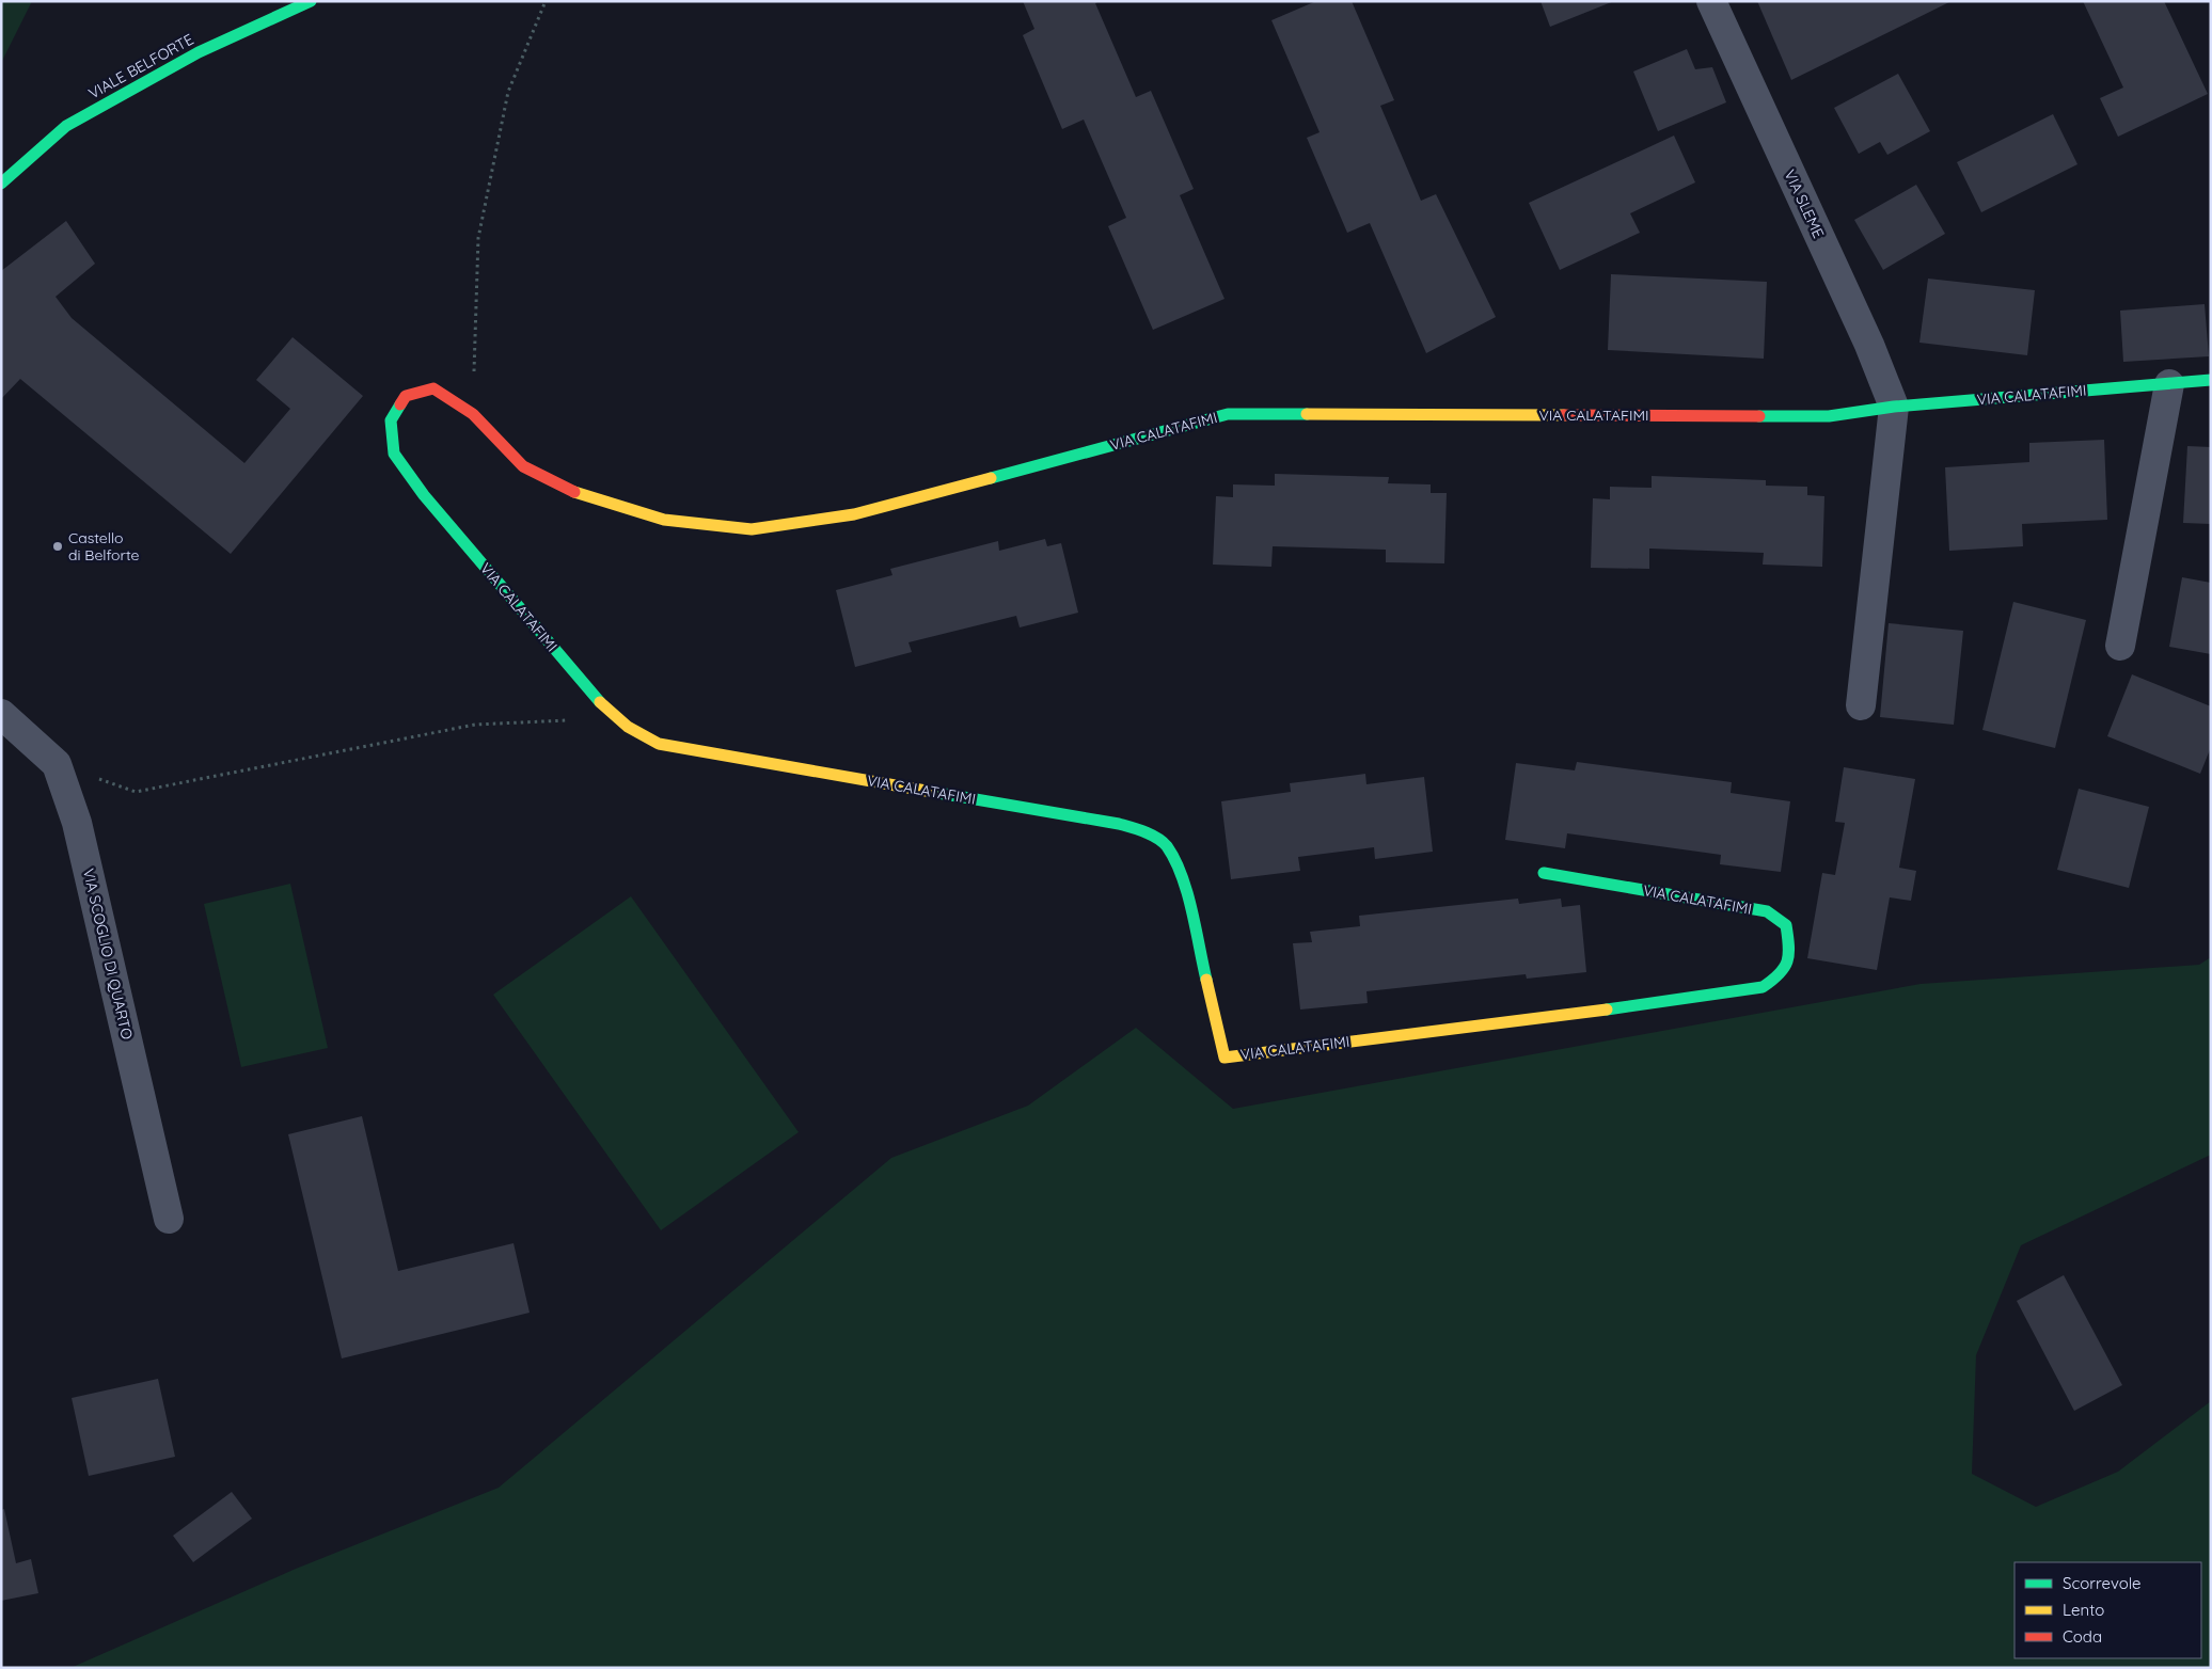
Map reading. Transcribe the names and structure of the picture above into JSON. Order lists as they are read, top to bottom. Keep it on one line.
{"streets":{"street":["VIALE BELFORTE","VIA SLEME","VIA CALATAFIMI","VIA SCOGLIO DI QUARTO"]},"crossings":[["VIA SLEME","VIA CALATAFIMI"]],"places":["Castello di Belforte"],"legend":["Scorrevole","Lento","Coda"]}
